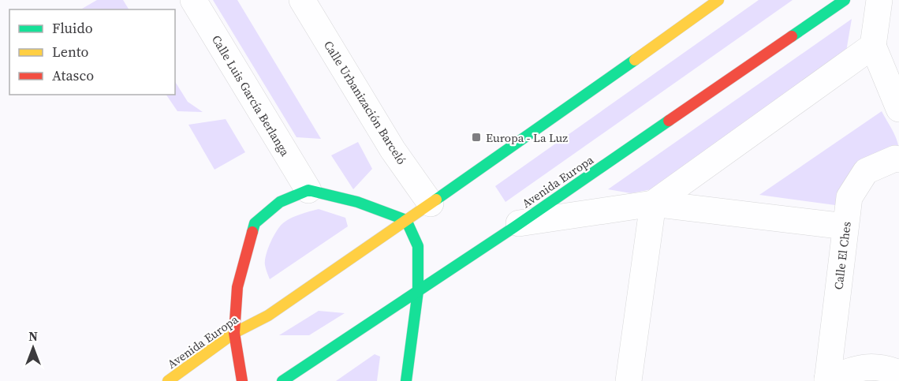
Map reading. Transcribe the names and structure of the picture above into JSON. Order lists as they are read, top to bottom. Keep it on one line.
{"streets":{"main road":["Avenida Europa"],"street":["Calle Luis García Berlanga","Calle Urbanización Barceló","Calle El Ches"]},"crossings":[["Calle Urbanización Barceló","Avenida Europa"]],"places":{"transit":["Europa - La Luz"]},"legend":["Fluido","Lento","Atasco"],"north":"top"}
